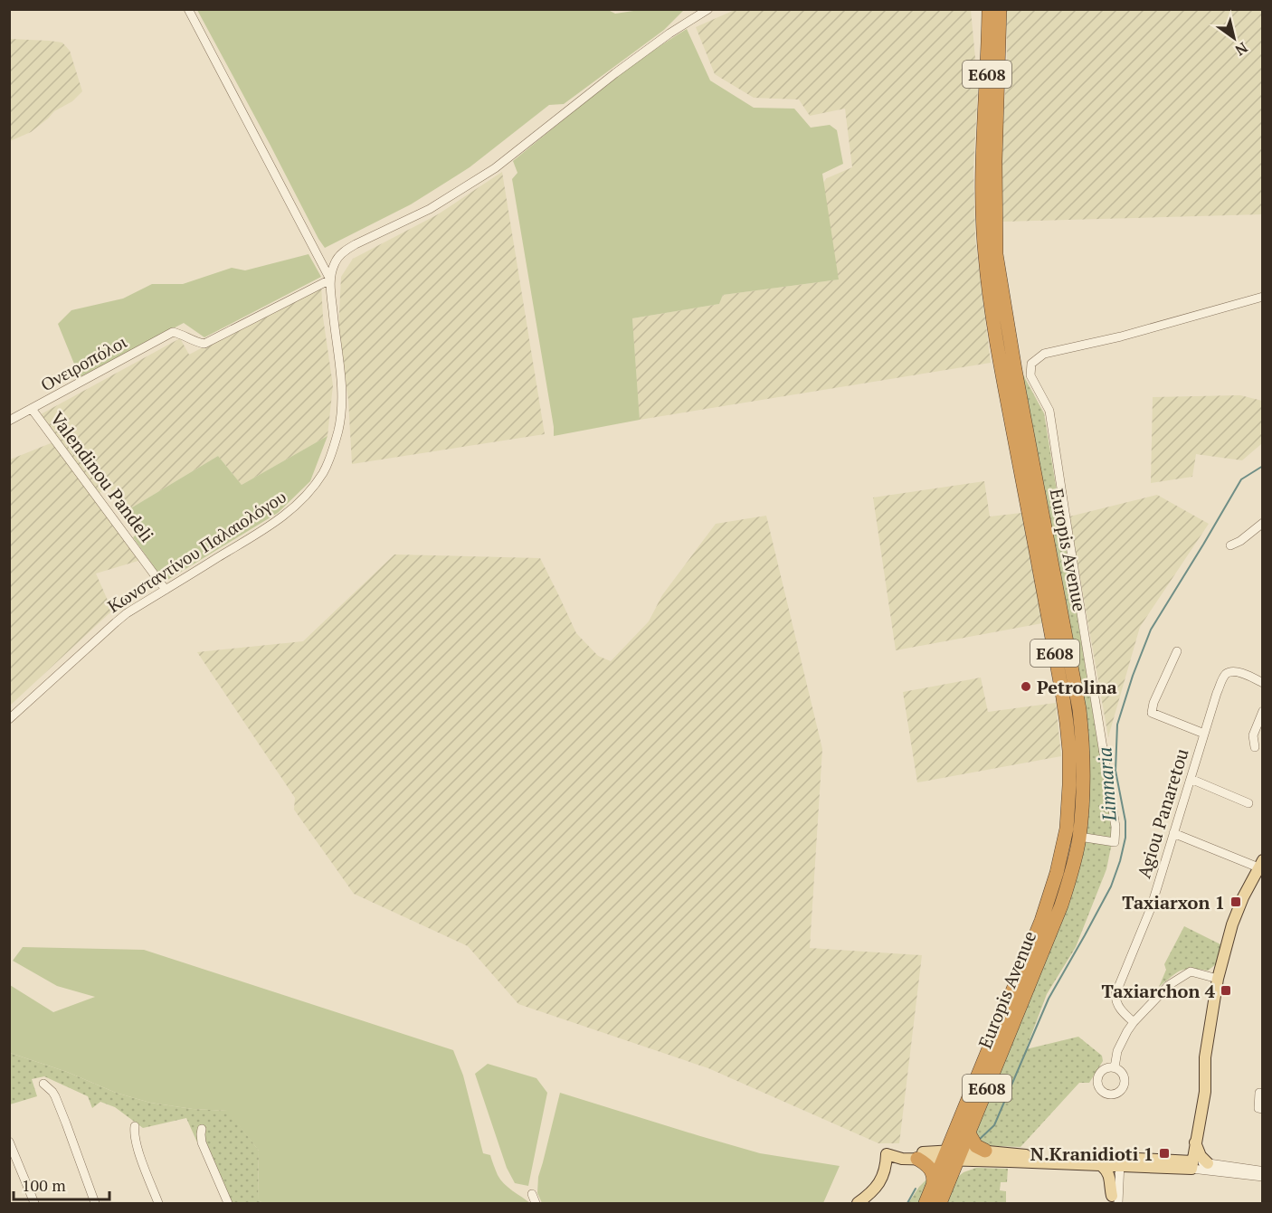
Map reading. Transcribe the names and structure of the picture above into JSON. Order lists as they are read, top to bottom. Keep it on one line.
{"streets":{"highway":["E608","Europis Avenue"],"street":["Ονειροπόλοι","Valendinou Pandeli","Κωνσταντίνου Παλαιολόγου","Agiou Panaretou"]},"crossings":[["Ονειροπόλοι","Valendinou Pandeli"],["Ονειροπόλοι","Κωνσταντίνου Παλαιολόγου"],["Valendinou Pandeli","Κωνσταντίνου Παλαιολόγου"]],"water":["Limnaria"],"places":{"other":["Petrolina"],"transit":["Taxiarxon 1","Taxiarchon 4","N.Kranidioti 1"]},"scale_bar":"100 m","north":"bottom right"}
